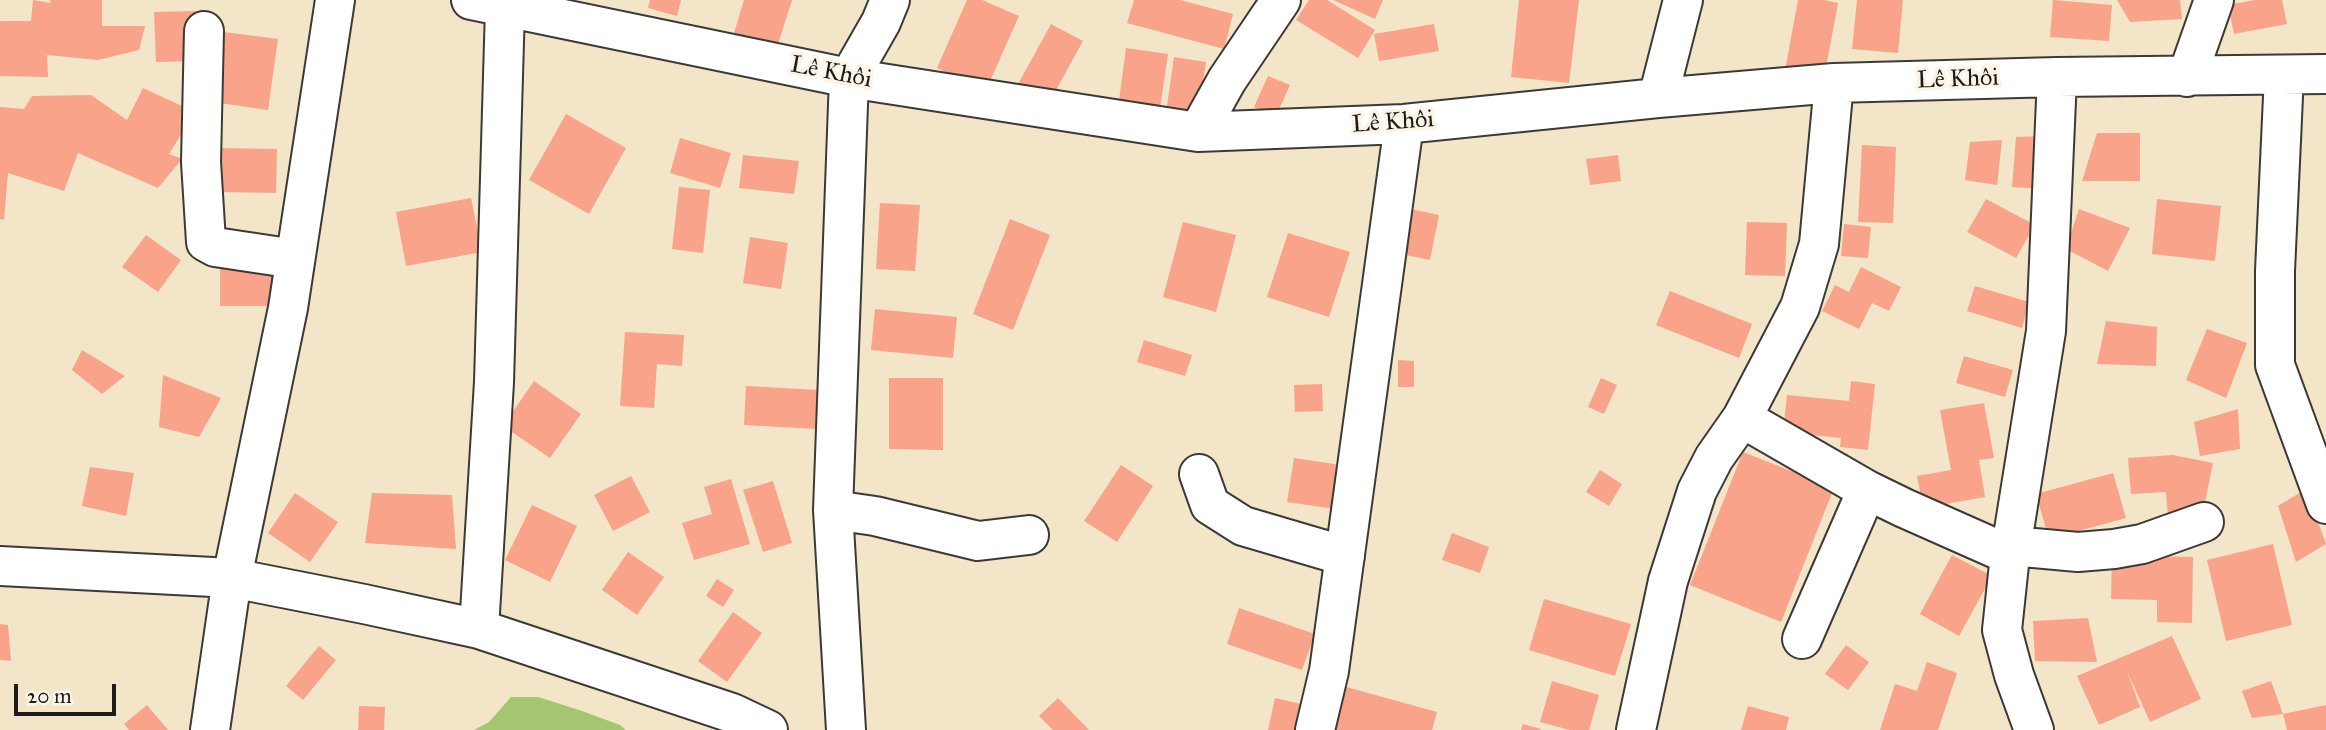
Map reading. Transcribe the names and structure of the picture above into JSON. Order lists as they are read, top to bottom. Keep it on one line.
{"streets":{"street":["Lê Khôi"]},"scale_bar":"20 m"}
